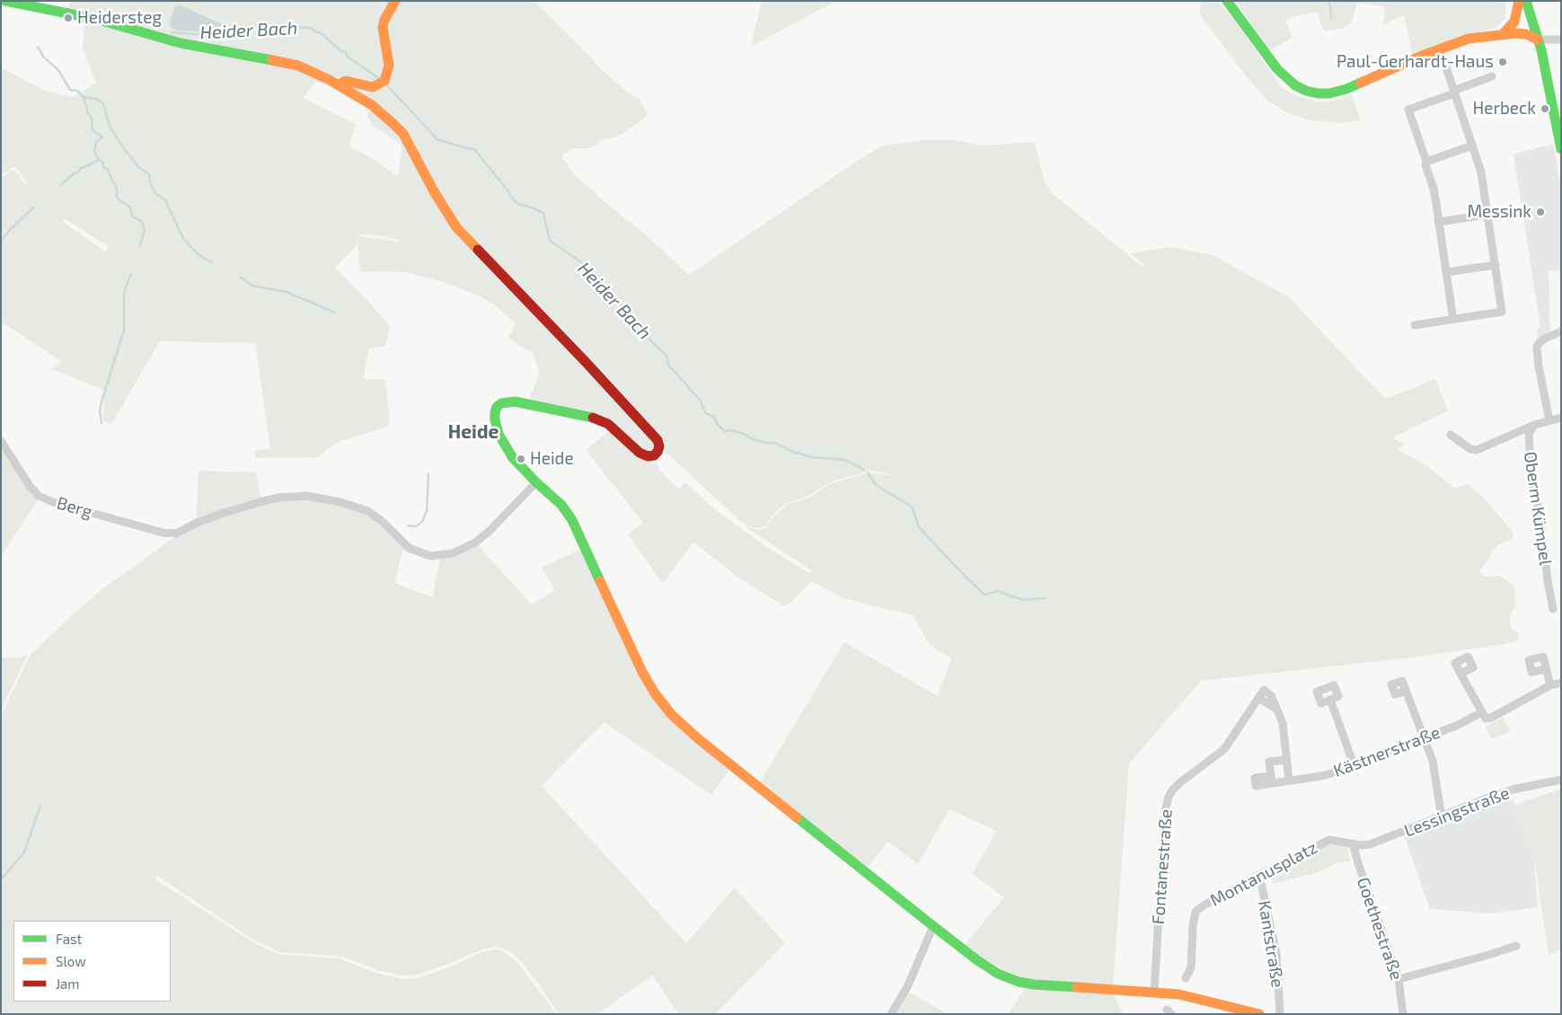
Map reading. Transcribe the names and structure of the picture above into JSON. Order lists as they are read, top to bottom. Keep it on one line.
{"streets":{"street":["Berg","Oberm Kümpel","Kästnerstraße","Lessingstraße","Fontanestraße","Montanusplatz","Goethestraße","Kantstraße"]},"crossings":[["Kästnerstraße","Fontanestraße"],["Lessingstraße","Montanusplatz"],["Lessingstraße","Goethestraße"],["Montanusplatz","Goethestraße"],["Montanusplatz","Kantstraße"]],"districts":["Heide"],"water":["Heider Bach"],"places":["Heidersteg","Paul-Gerhardt-Haus","Herbeck","Messink","Heide"],"legend":["Fast","Slow","Jam"]}
